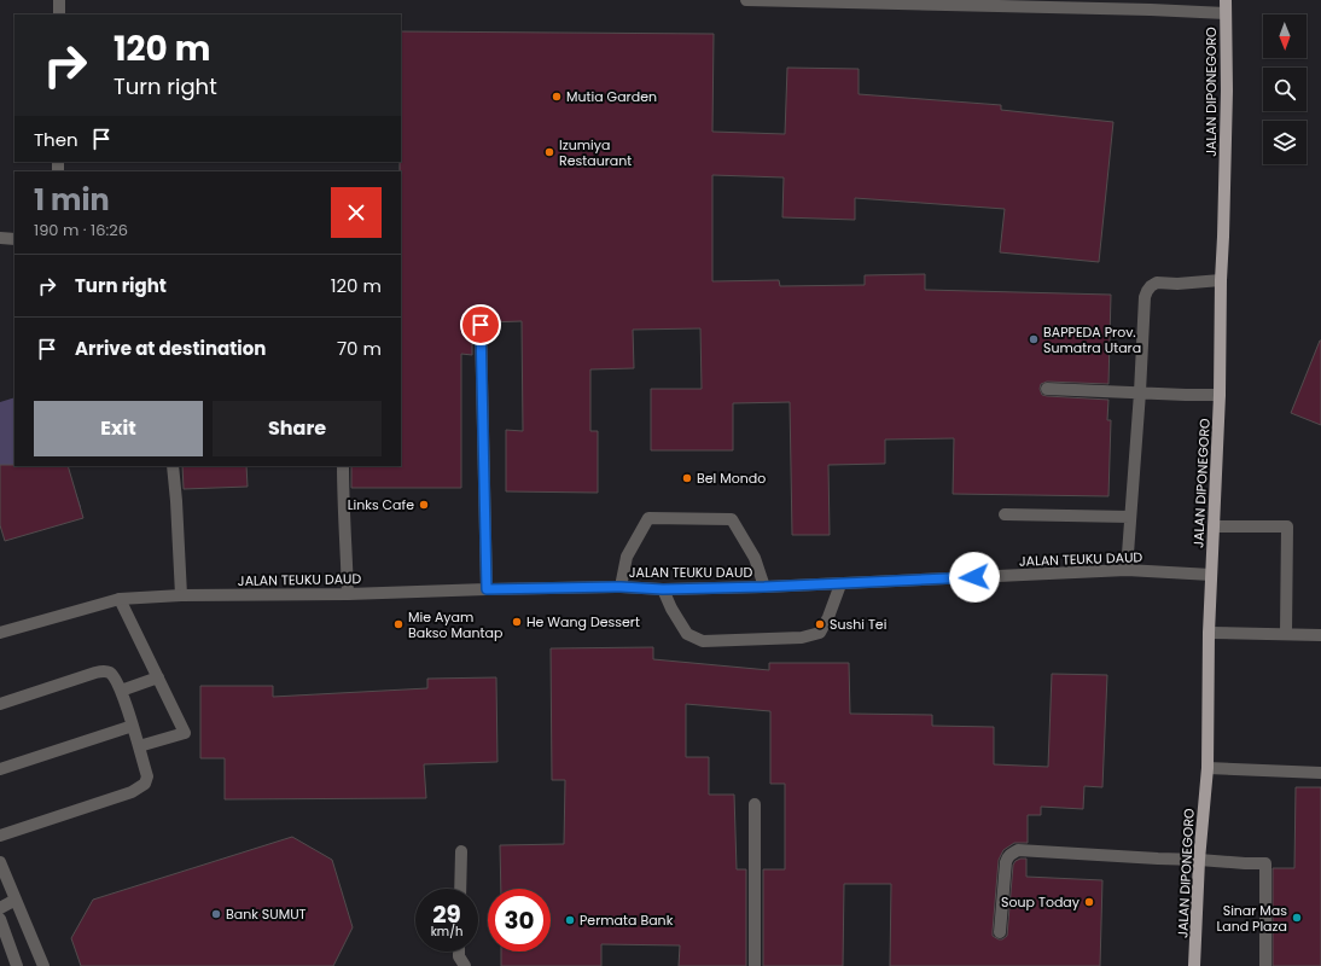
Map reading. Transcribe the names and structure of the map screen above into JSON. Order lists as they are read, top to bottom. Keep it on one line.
{"streets":{"main road":["JALAN DIPONEGORO"],"street":["JALAN TEUKU DAUD"]},"crossings":[["JALAN DIPONEGORO","JALAN TEUKU DAUD"]],"places":["Mutia Garden","Izumiya Restaurant","BAPPEDA Prov. Sumatra Utara","Bel Mondo","Links Cafe","He Wang Dessert","Mie Ayam Bakso Mantap","Sushi Tei","Soup Today","Bank SUMUT","Sinar Mas Land Plaza","Permata Bank"],"north":"bottom","page":{"turn":["120 m","Turn right"],"then":"Then","heading":["1 min","190 m · 16:26"],"list":[{"name":"Turn right","value":"120 m"},{"name":"Arrive at destination","value":"70 m"}],"buttons":["Exit","Share"],"speed":"29 km/h","limit":"30"}}
